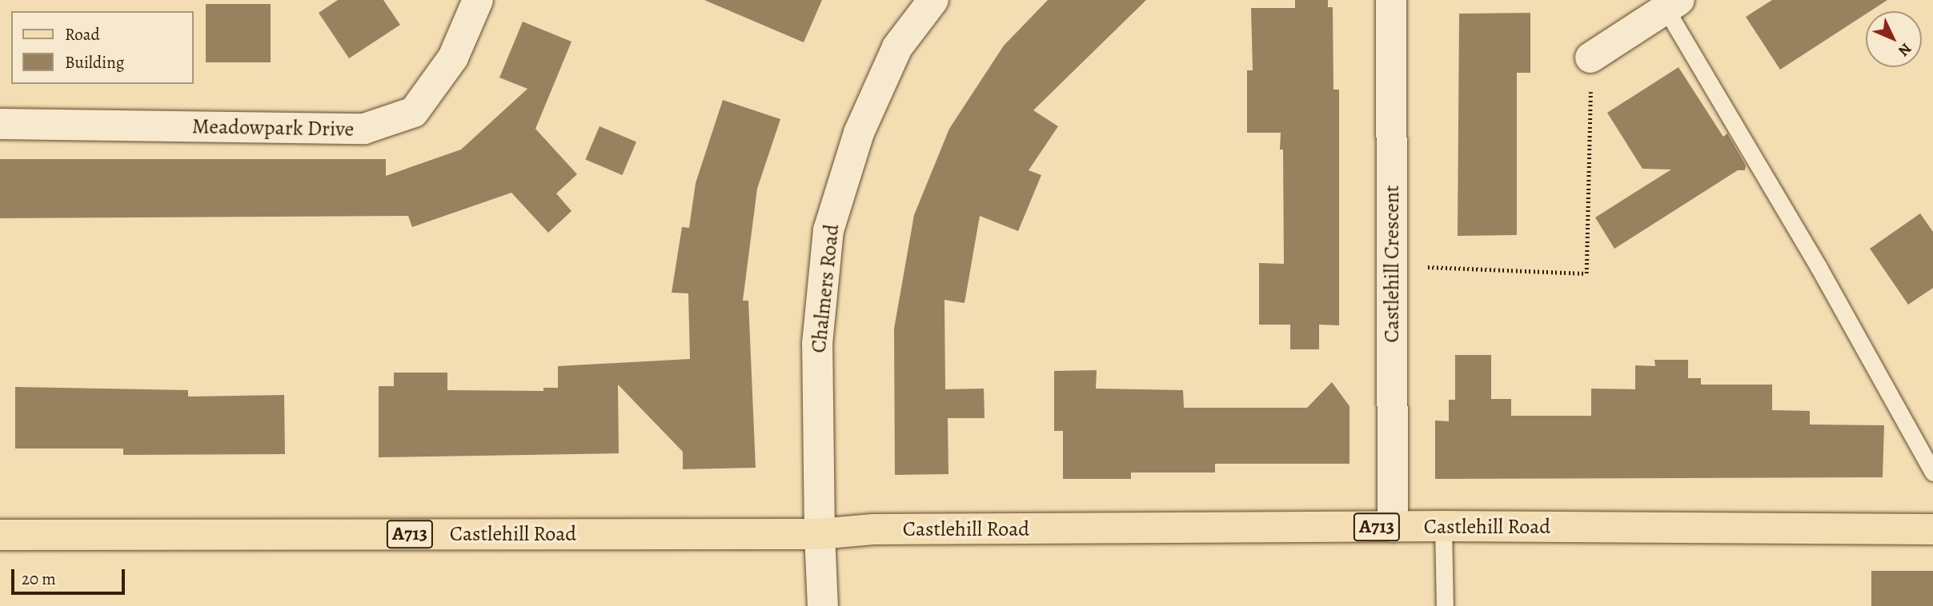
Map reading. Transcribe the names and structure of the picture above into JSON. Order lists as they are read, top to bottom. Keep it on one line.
{"streets":{"main road":["A713","Castlehill Road"],"street":["Meadowpark Drive","Castlehill Crescent","Chalmers Road"]},"crossings":[["Castlehill Crescent","Castlehill Road"],["Chalmers Road","Castlehill Road"]],"legend":["Road","Building"],"scale_bar":"20 m","north":"bottom right"}
